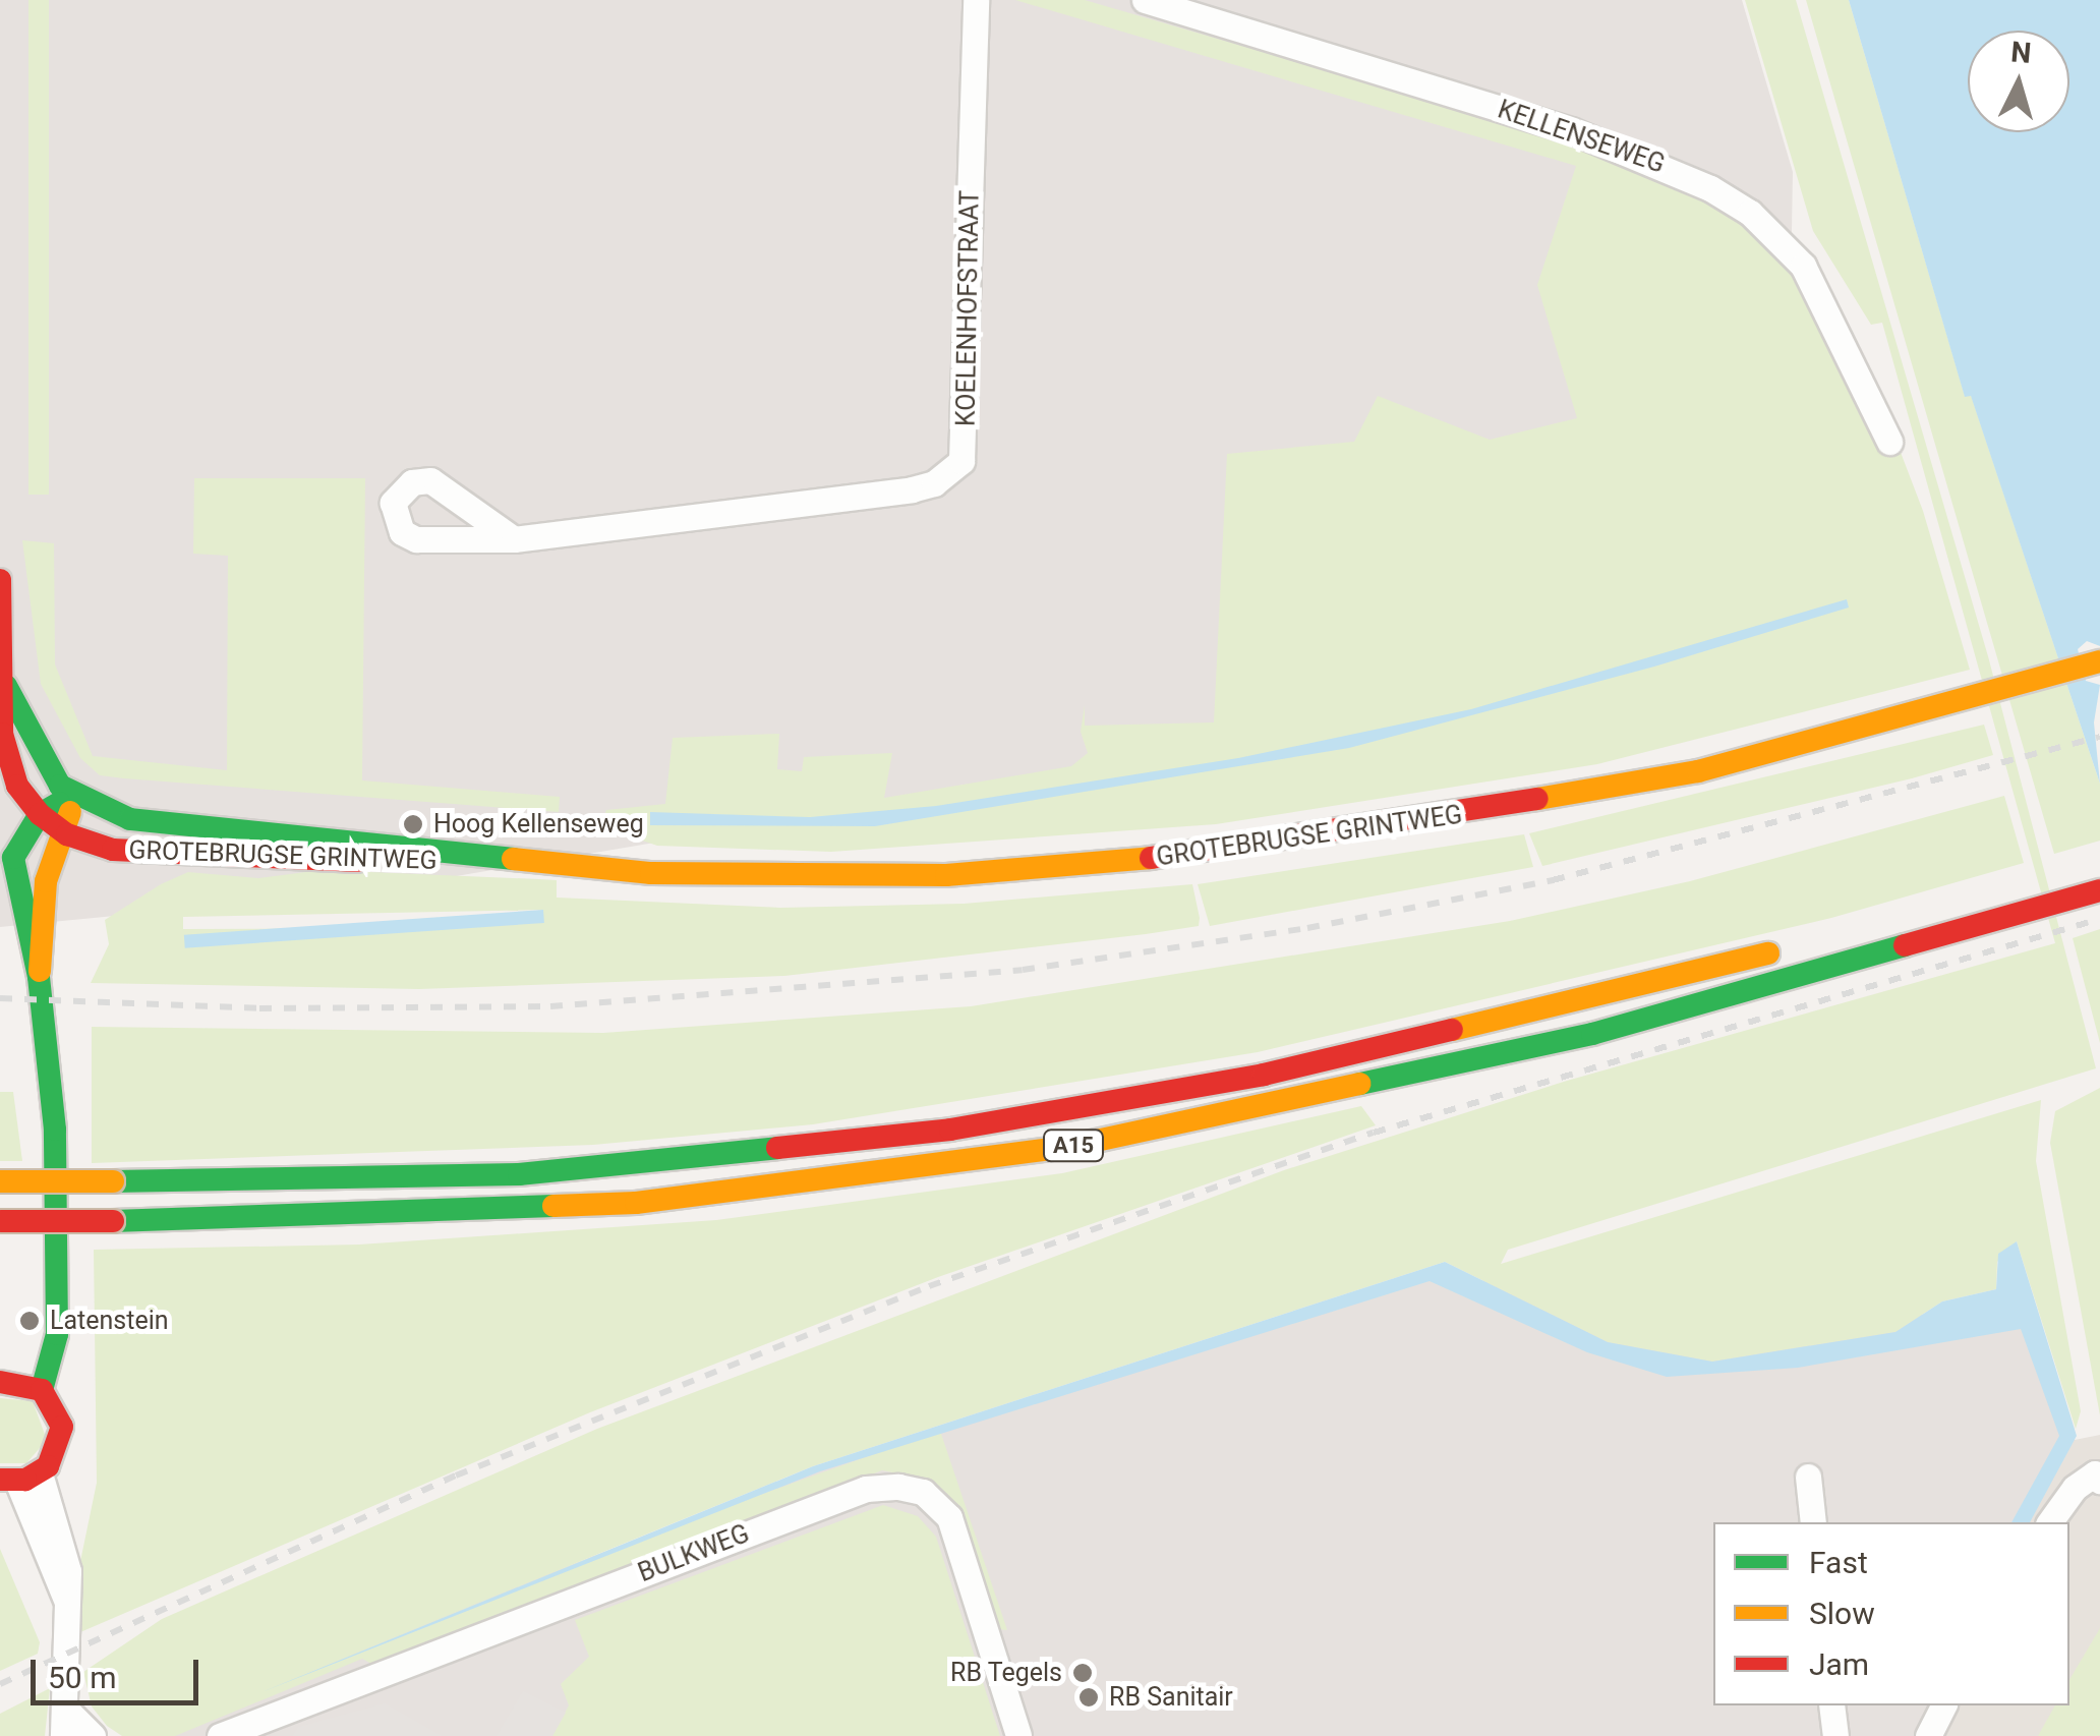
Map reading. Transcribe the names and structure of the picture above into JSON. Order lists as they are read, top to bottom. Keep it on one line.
{"streets":{"main road":["GROTEBRUGSE GRINTWEG","A15"],"street":["KELLENSEWEG","KOELENHOFSTRAAT","BULKWEG"]},"places":["Hoog Kellenseweg","Latenstein","RB Tegels","RB Sanitair"],"legend":["Fast","Slow","Jam"],"scale_bar":"50 m","north":"top"}
